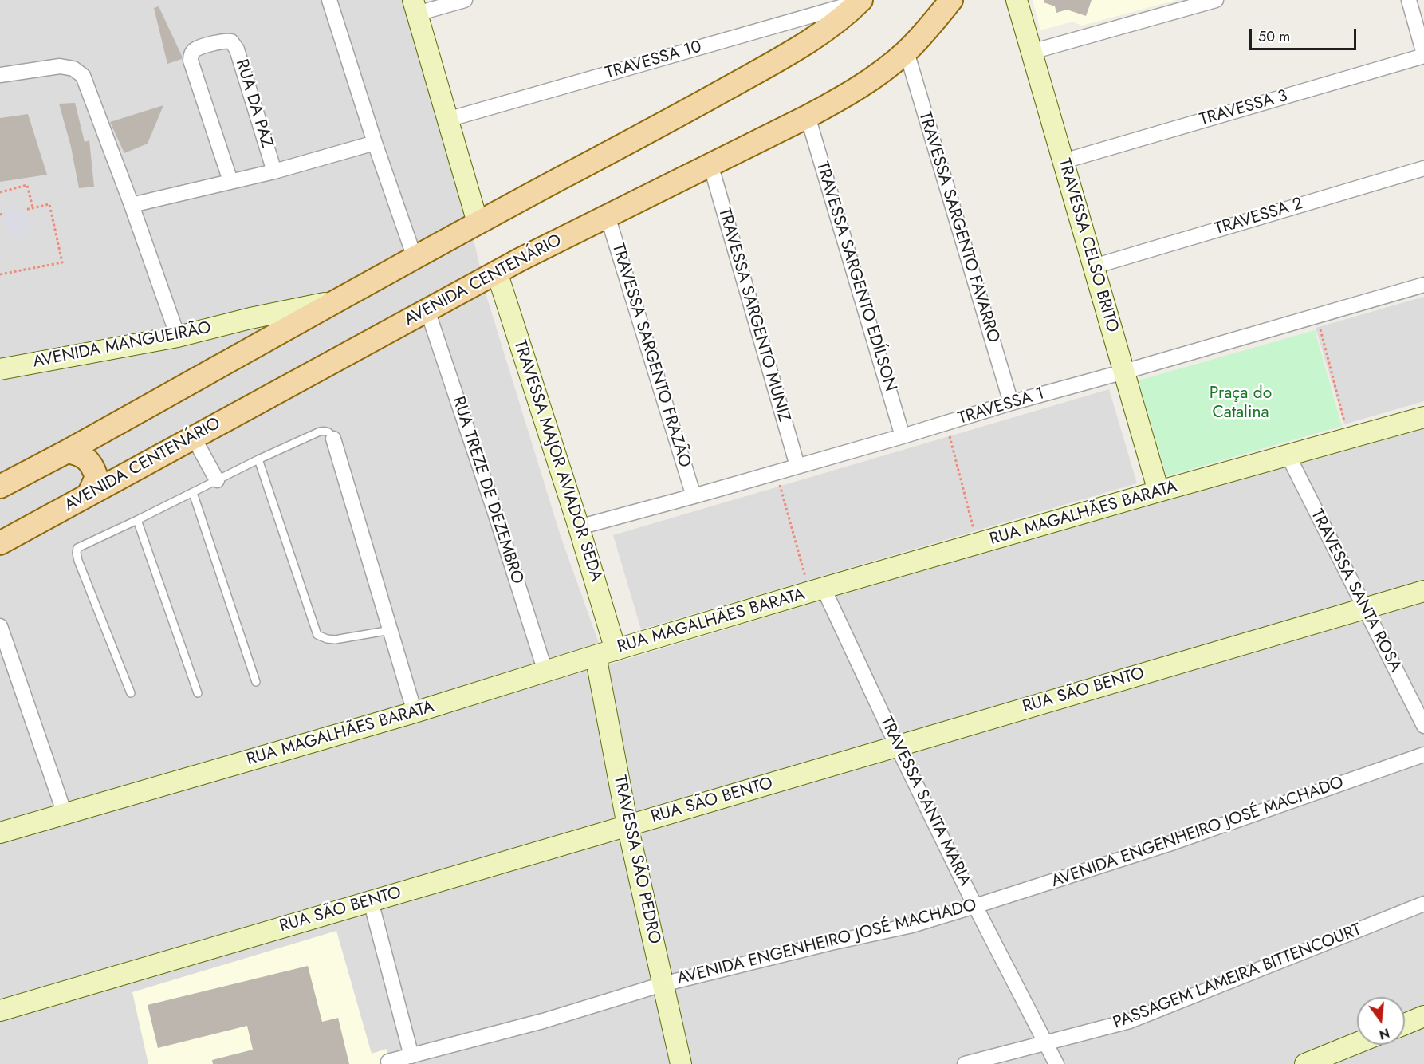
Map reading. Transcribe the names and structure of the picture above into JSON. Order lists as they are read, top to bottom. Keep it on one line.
{"streets":{"main road":["AVENIDA CENTENÁRIO"],"street":["TRAVESSA 10","RUA DA PAZ","TRAVESSA 3","TRAVESSA 2","TRAVESSA SARGENTO FAVARRO","TRAVESSA CELSO BRITO","TRAVESSA SARGENTO EDÍLSON","TRAVESSA SARGENTO MUNIZ","AVENIDA MANGUEIRÃO","TRAVESSA SARGENTO FRAZÃO","TRAVESSA 1","TRAVESSA MAJOR AVIADOR SEDA","RUA TREZE DE DEZEMBRO","RUA MAGALHÃES BARATA","TRAVESSA SANTA ROSA","RUA SÃO BENTO","TRAVESSA SANTA MARIA","AVENIDA ENGENHEIRO JOSÉ MACHADO","TRAVESSA SÃO PEDRO","PASSAGEM LAMEIRA BITTENCOURT"]},"crossings":[["TRAVESSA 3","TRAVESSA CELSO BRITO"],["TRAVESSA 2","TRAVESSA CELSO BRITO"],["TRAVESSA SARGENTO FAVARRO","AVENIDA CENTENÁRIO"],["TRAVESSA SARGENTO FAVARRO","TRAVESSA 1"],["TRAVESSA CELSO BRITO","TRAVESSA 1"],["TRAVESSA CELSO BRITO","RUA MAGALHÃES BARATA"],["TRAVESSA SARGENTO EDÍLSON","AVENIDA CENTENÁRIO"],["TRAVESSA SARGENTO EDÍLSON","TRAVESSA 1"],["AVENIDA CENTENÁRIO","TRAVESSA SARGENTO MUNIZ"],["AVENIDA CENTENÁRIO","TRAVESSA SARGENTO FRAZÃO"],["AVENIDA CENTENÁRIO","TRAVESSA MAJOR AVIADOR SEDA"],["AVENIDA CENTENÁRIO","RUA TREZE DE DEZEMBRO"],["TRAVESSA SARGENTO MUNIZ","TRAVESSA 1"],["TRAVESSA SARGENTO FRAZÃO","TRAVESSA 1"],["TRAVESSA 1","TRAVESSA MAJOR AVIADOR SEDA"],["TRAVESSA MAJOR AVIADOR SEDA","RUA MAGALHÃES BARATA"],["RUA TREZE DE DEZEMBRO","RUA MAGALHÃES BARATA"],["RUA MAGALHÃES BARATA","TRAVESSA SANTA ROSA"],["RUA MAGALHÃES BARATA","TRAVESSA SANTA MARIA"],["RUA MAGALHÃES BARATA","TRAVESSA SÃO PEDRO"],["TRAVESSA SANTA ROSA","RUA SÃO BENTO"],["RUA SÃO BENTO","TRAVESSA SANTA MARIA"],["RUA SÃO BENTO","TRAVESSA SÃO PEDRO"],["TRAVESSA SANTA MARIA","AVENIDA ENGENHEIRO JOSÉ MACHADO"],["TRAVESSA SANTA MARIA","PASSAGEM LAMEIRA BITTENCOURT"],["AVENIDA ENGENHEIRO JOSÉ MACHADO","TRAVESSA SÃO PEDRO"]],"parks":["Praça do Catalina"],"scale_bar":"50 m","north":"bottom"}
